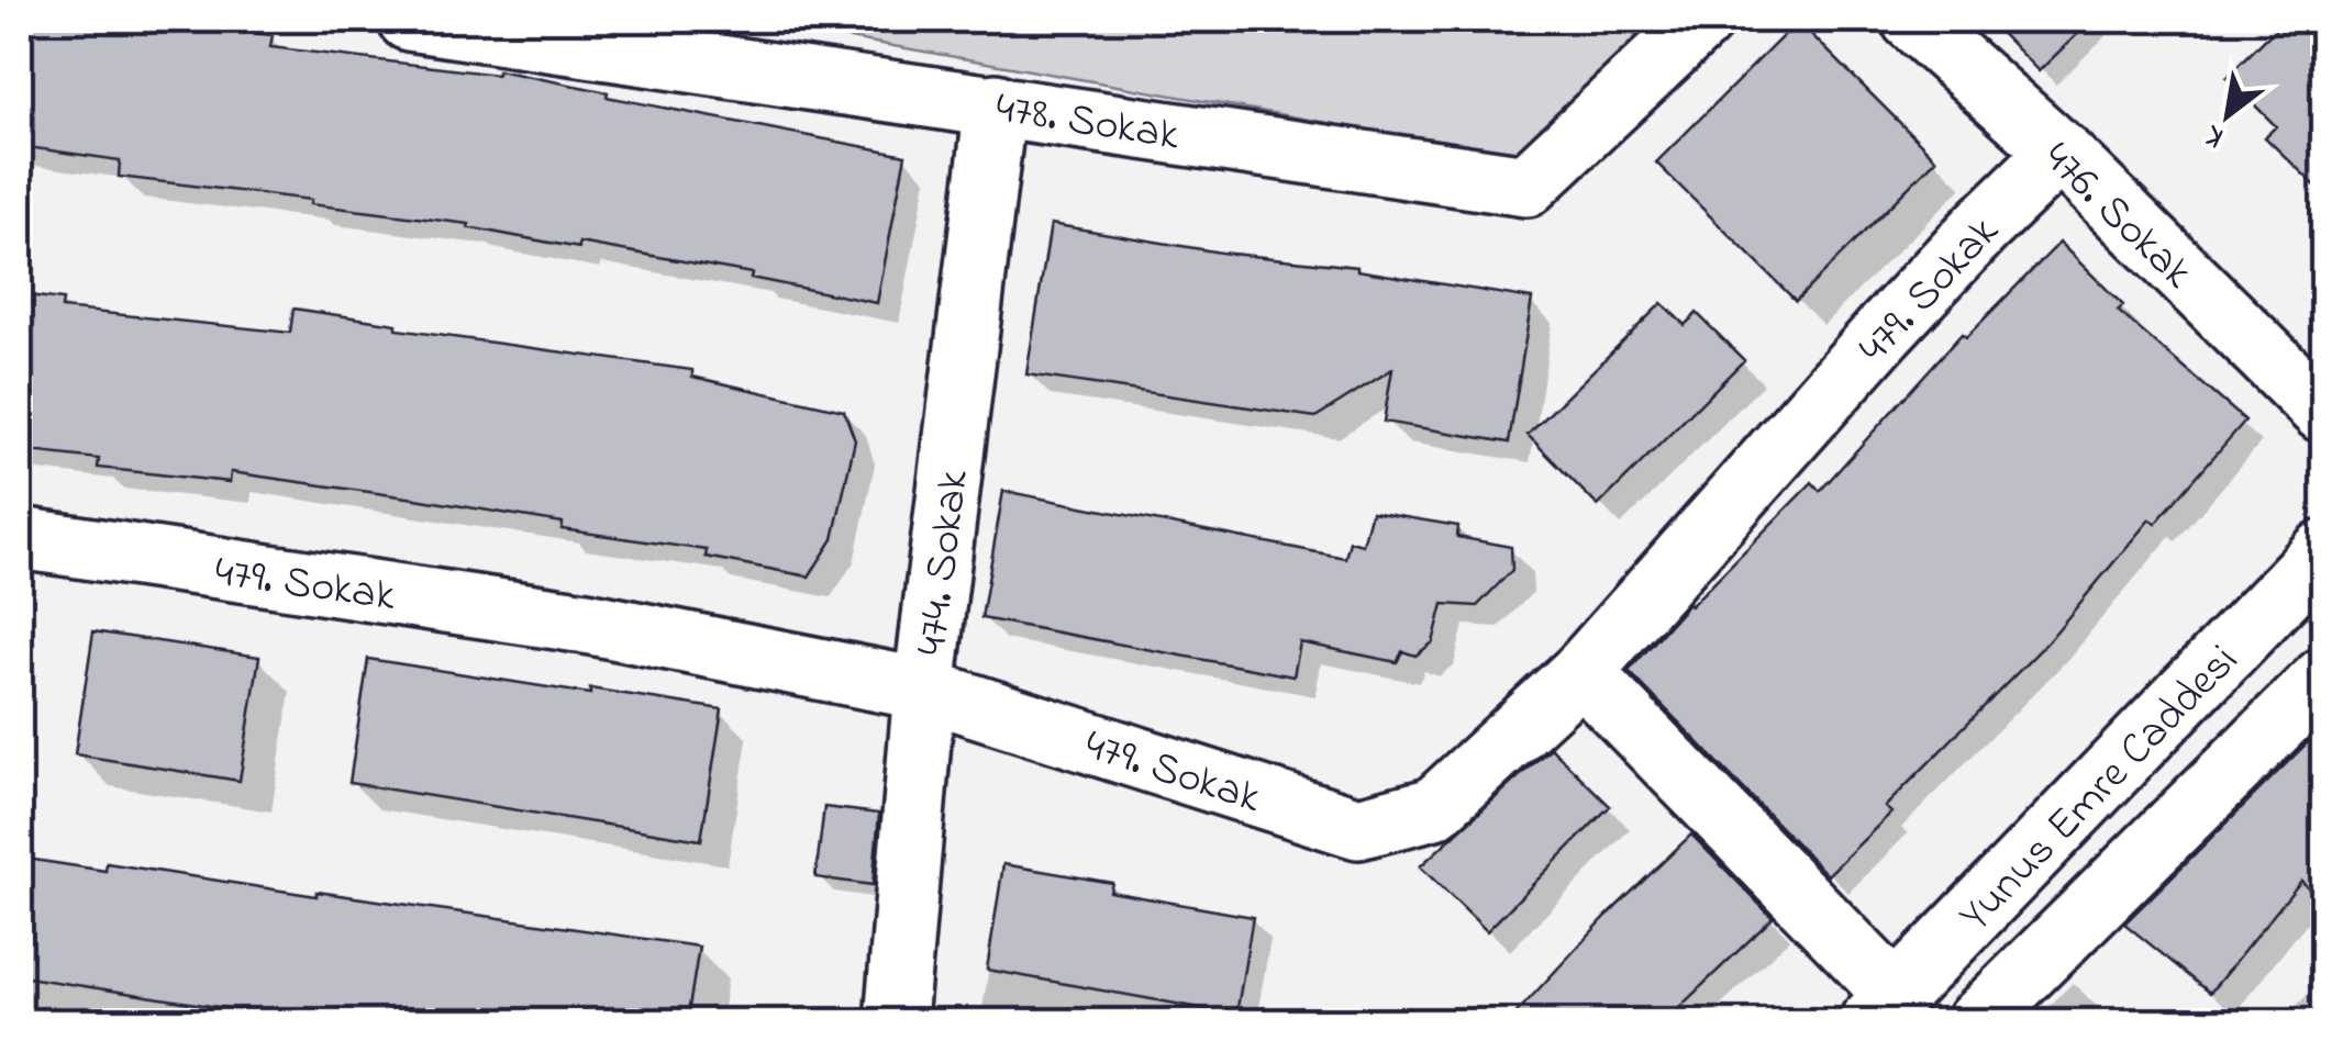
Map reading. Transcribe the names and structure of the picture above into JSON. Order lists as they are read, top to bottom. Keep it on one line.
{"streets":{"street":["478. Sokak","476. Sokak","479. Sokak","474. Sokak","Yunus Emre Caddesi"]},"crossings":[["478. Sokak","474. Sokak"],["476. Sokak","479. Sokak"],["479. Sokak","474. Sokak"]],"north":"bottom left"}
